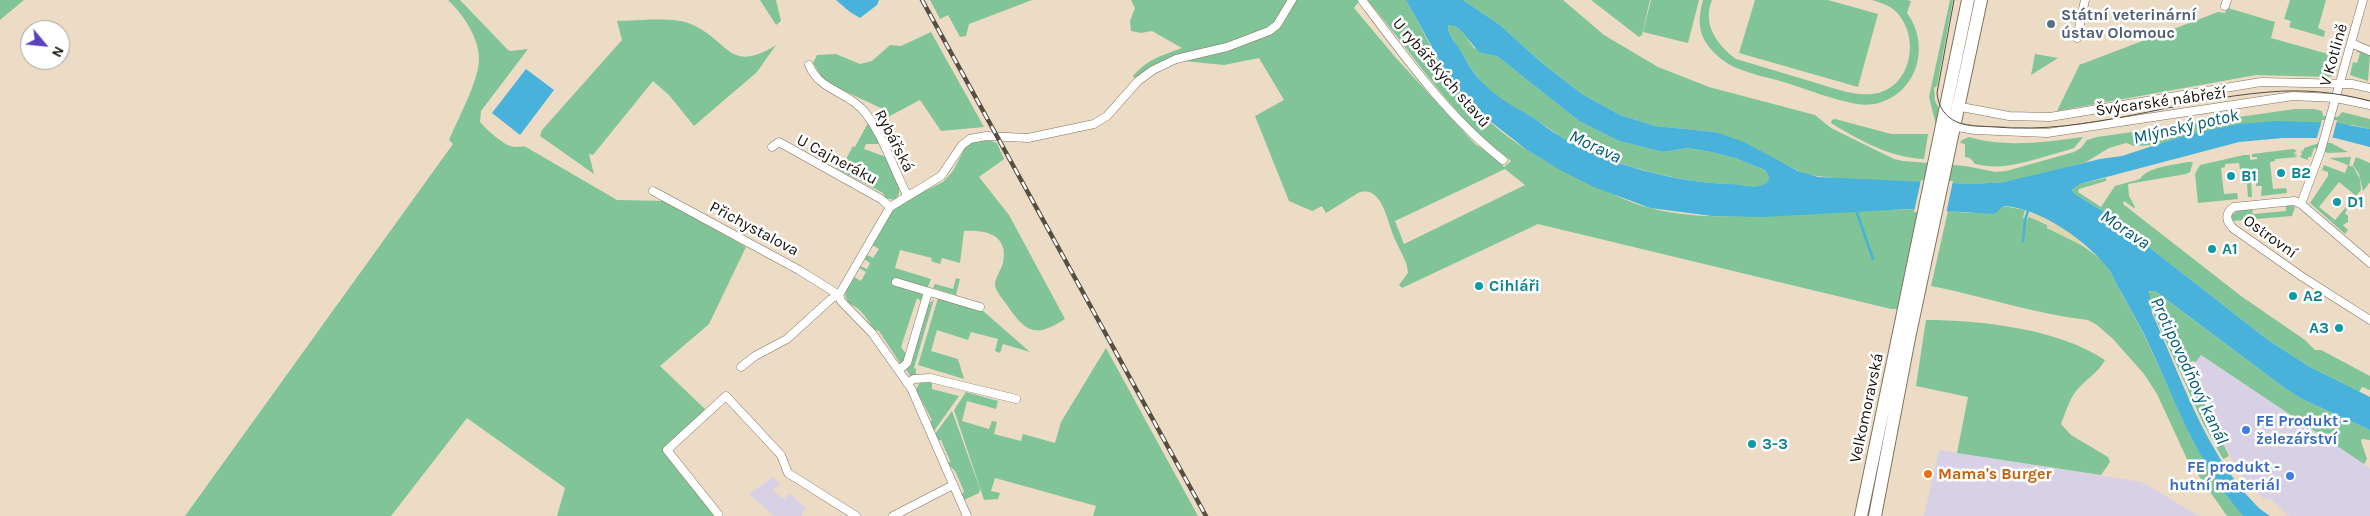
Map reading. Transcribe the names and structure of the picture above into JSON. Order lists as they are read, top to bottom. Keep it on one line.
{"streets":{"main road":["Velkomoravská"],"street":["V Kotlině","U rybářských stavů","Švýcarské nábřeží","Rybářská","U Cajneráku","Přichystalova","Ostrovní"]},"crossings":[["V Kotlině","Švýcarské nábřeží"],["V Kotlině","Ostrovní"]],"water":["Mlýnský potok","Morava","Protipovodňový kanál"],"places":["Státní veterinární ústav Olomouc","B2","B1","D1","A1","Cihláři","A2","A3","FE Produkt - železářství","3-3","Mama's Burger","FE produkt - hutní materiál"],"north":"bottom right"}
